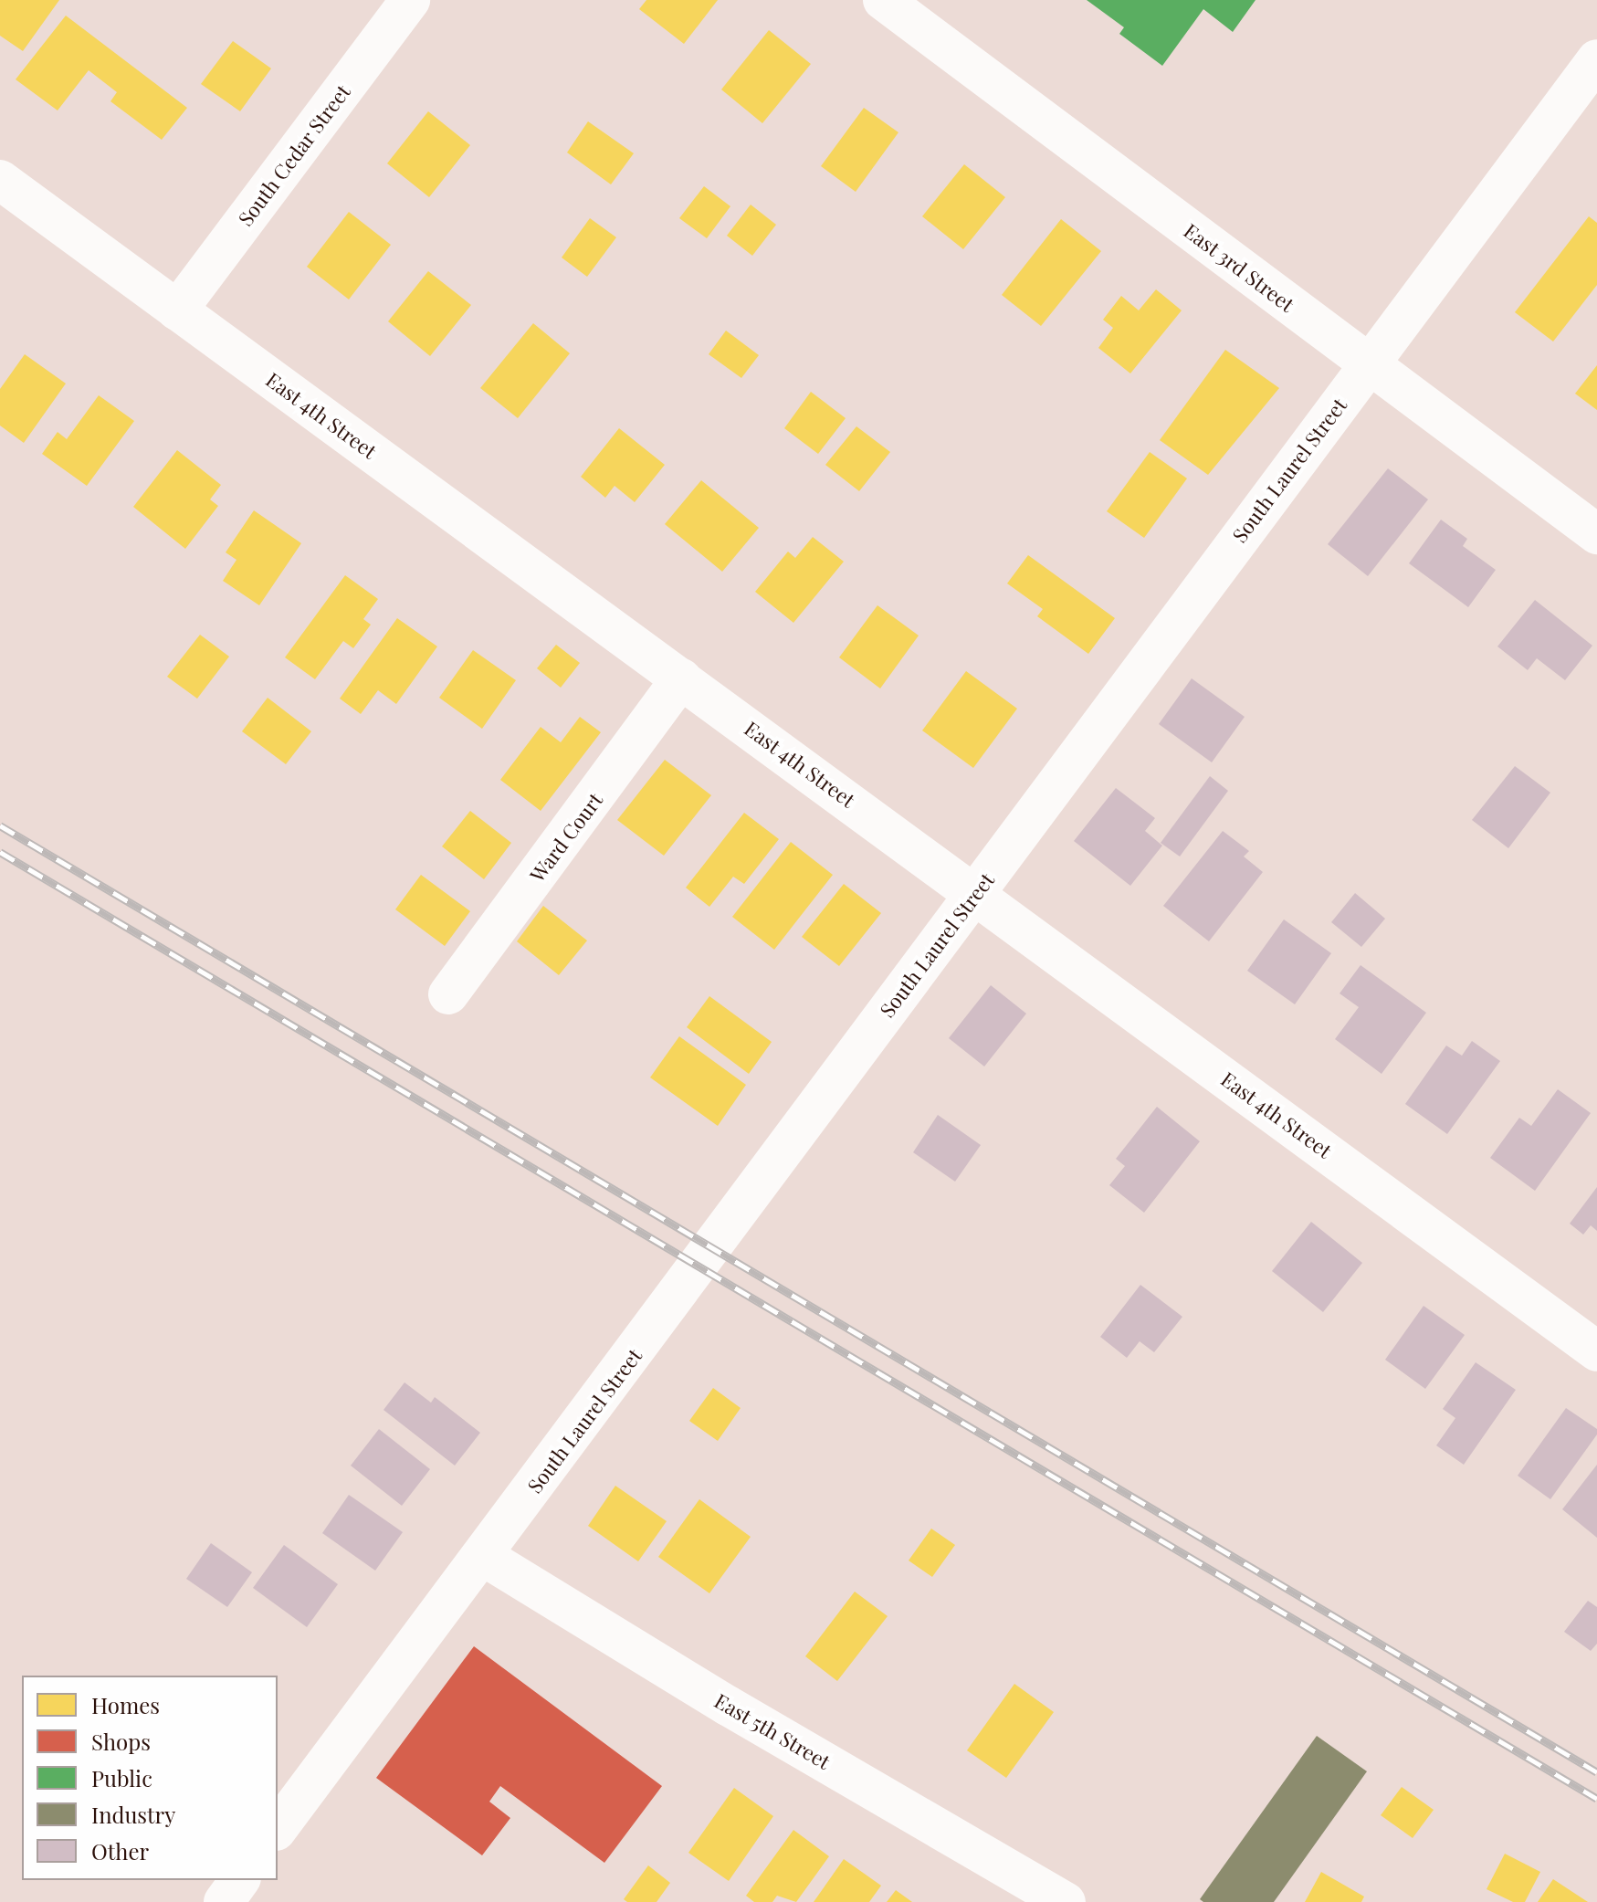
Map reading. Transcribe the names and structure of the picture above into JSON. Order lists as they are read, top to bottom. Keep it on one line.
{"streets":{"street":["South Cedar Street","East 3rd Street","East 4th Street","South Laurel Street","Ward Court","East 5th Street"]},"crossings":[["South Cedar Street","East 4th Street"],["East 3rd Street","South Laurel Street"],["East 4th Street","South Laurel Street"],["East 4th Street","Ward Court"],["South Laurel Street","East 5th Street"]],"legend":["Homes","Shops","Public","Industry","Other"]}
